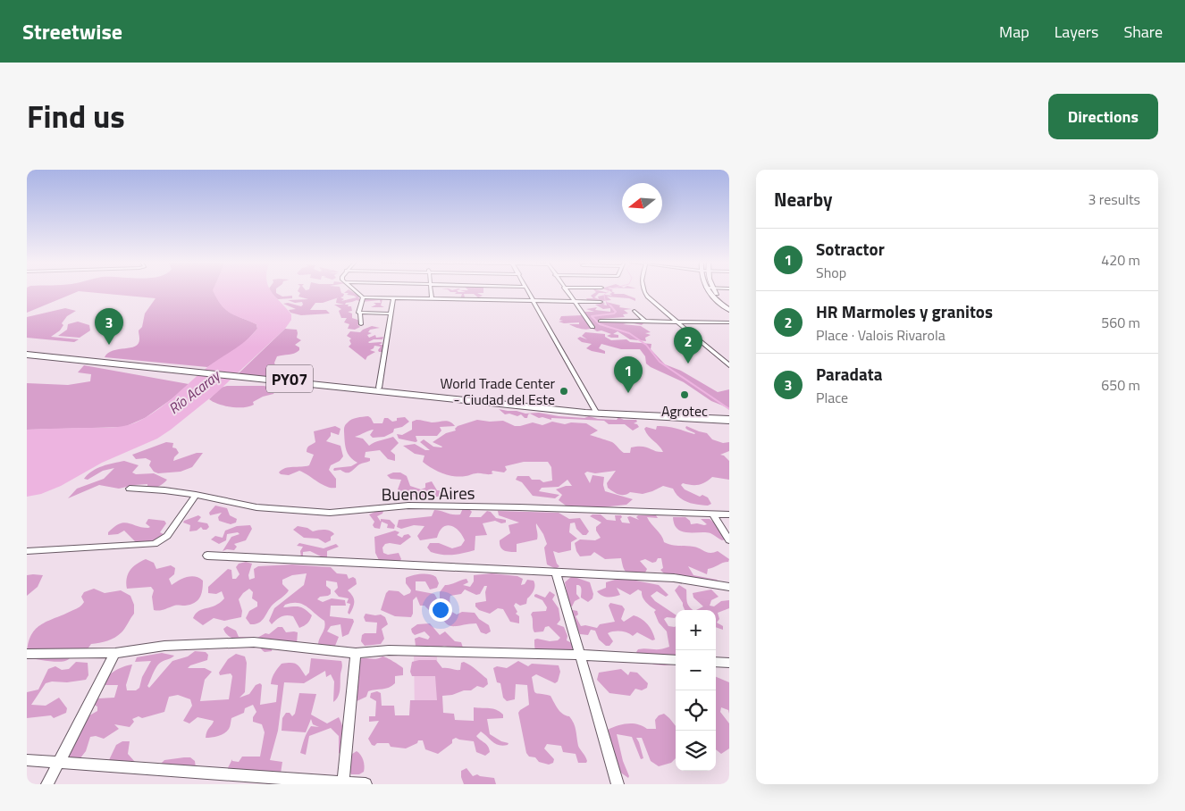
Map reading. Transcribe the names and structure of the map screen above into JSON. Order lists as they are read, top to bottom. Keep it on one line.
{"streets":{"highway":["PY07"],"street":["Buenos Aires"]},"water":["Río Acaray"],"places":["World Trade Center - Ciudad del Este","Agrotec"],"north":"left","page":{"header":"Streetwise","nav":["Map","Layers","Share"],"title":"Find us","buttons":"Directions","heading":["Nearby","3 results"],"list":[{"mark":"1","name":"Sotractor","note":"Shop","value":"420 m"},{"mark":"2","name":"HR Marmoles y granitos","note":"Place · Valois Rivarola","value":"560 m"},{"mark":"3","name":"Paradata","note":"Place","value":"650 m"}],"pins":["3","2","1"],"map_buttons":["+","−"]}}
